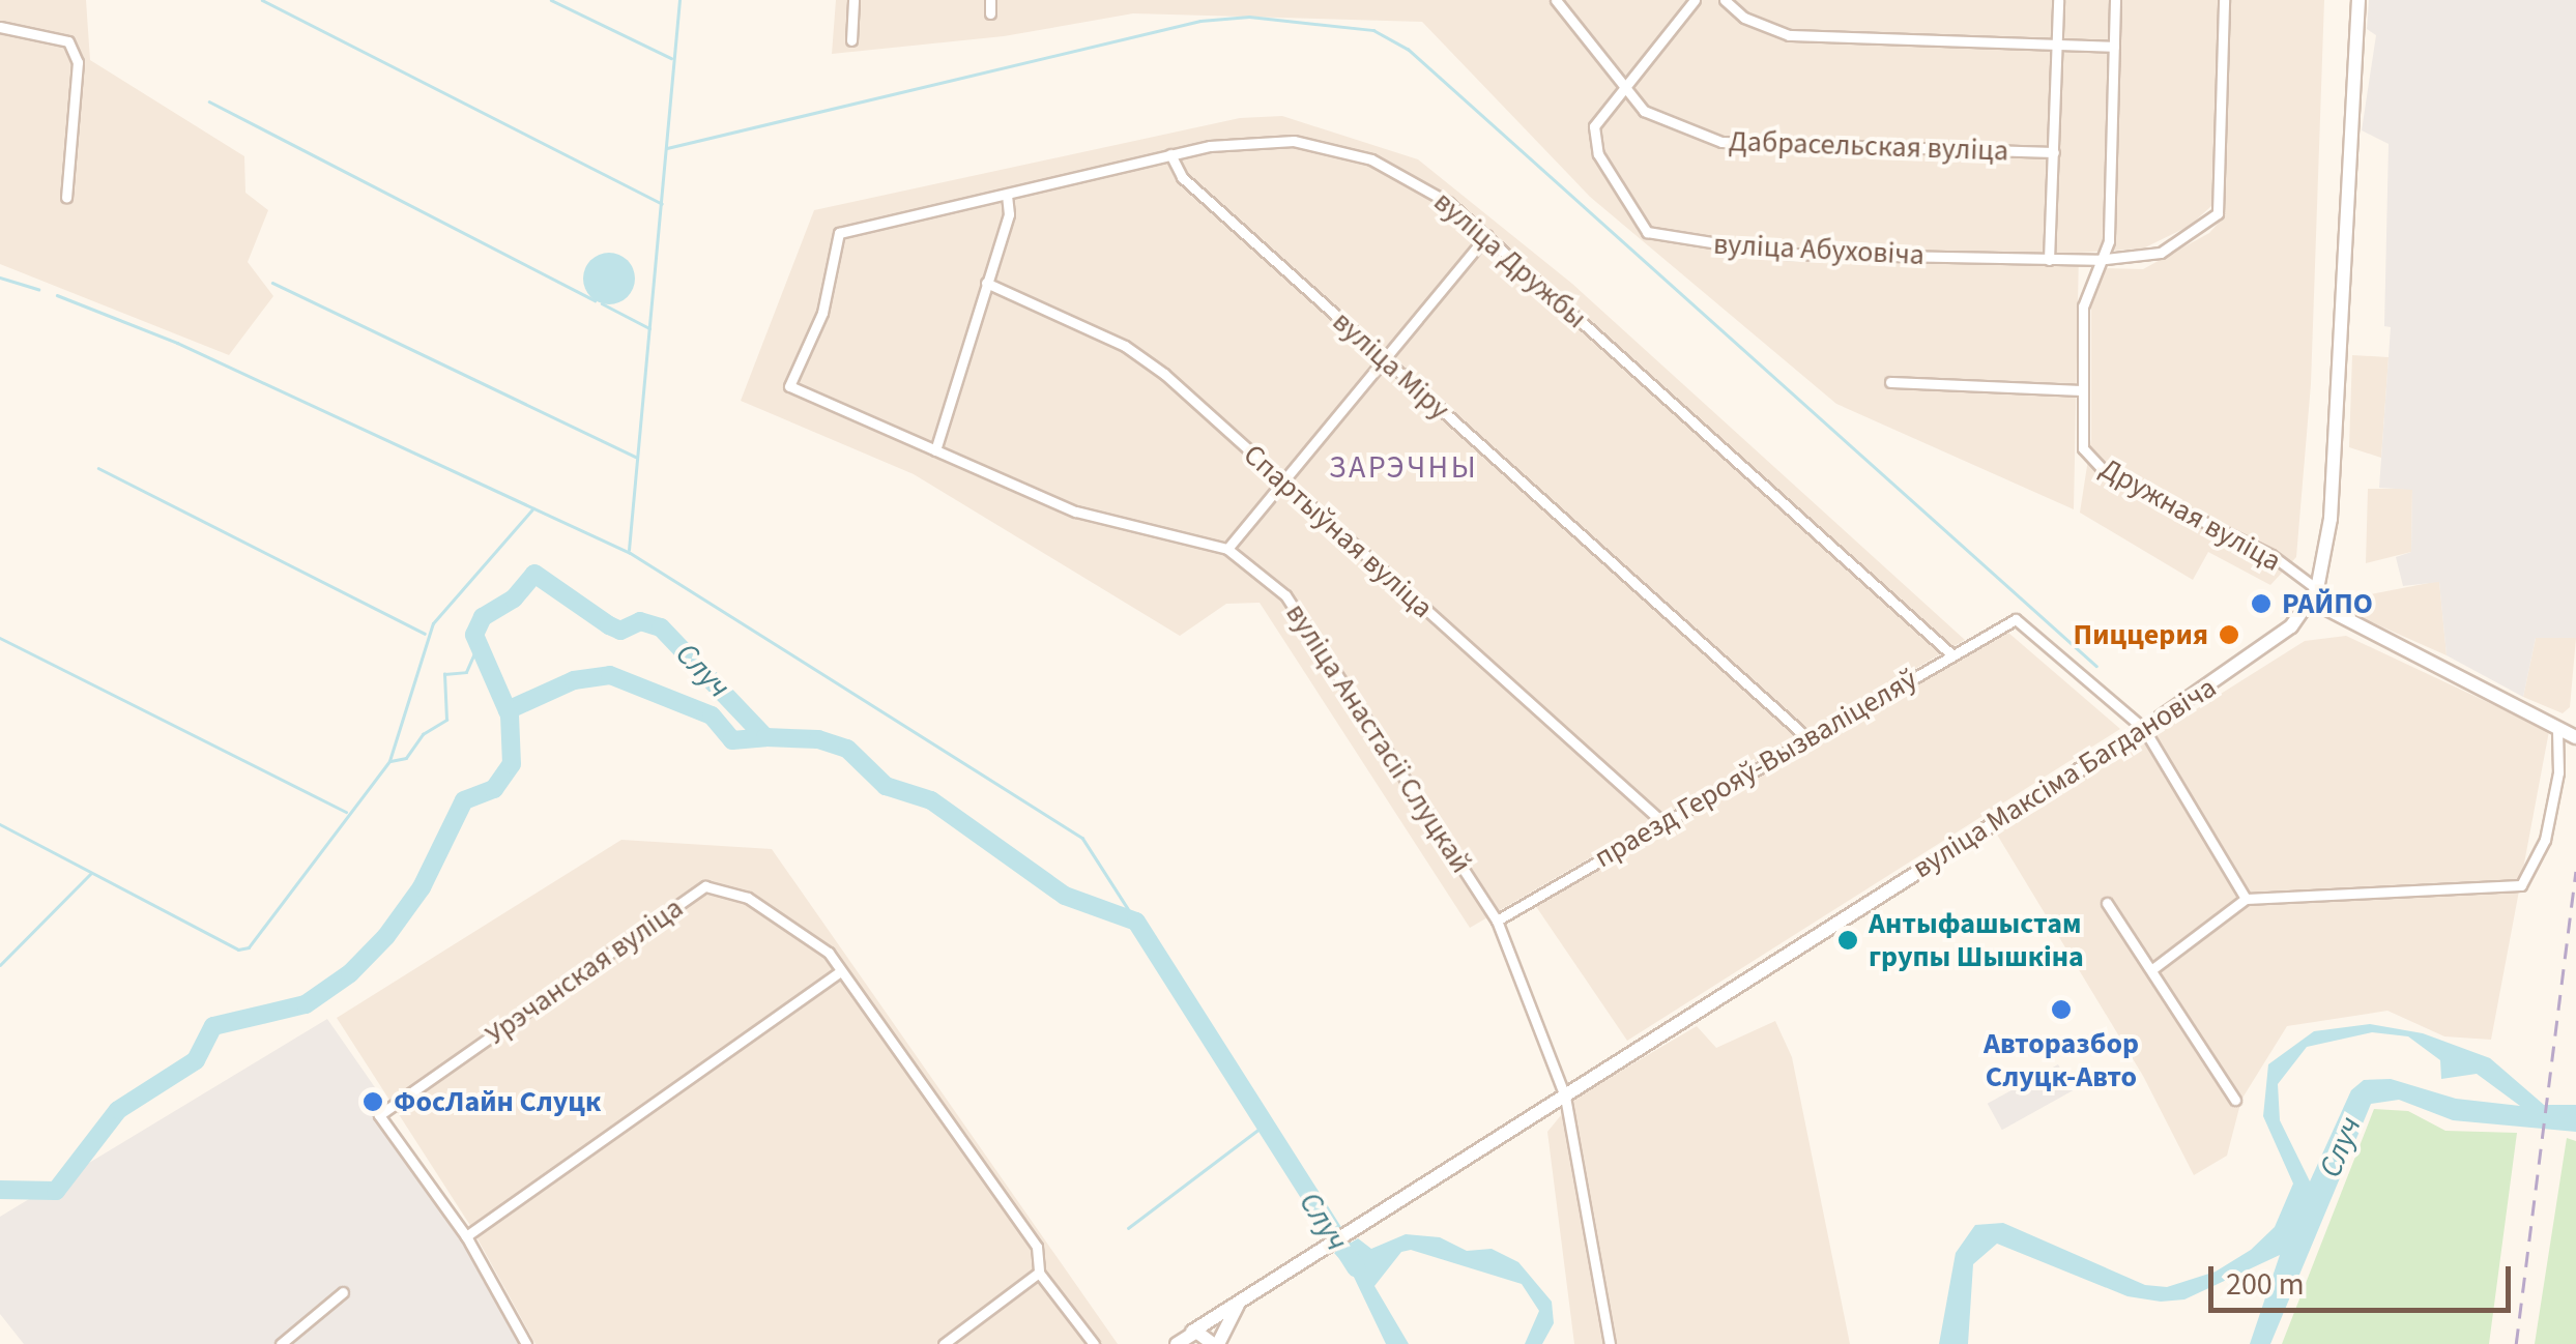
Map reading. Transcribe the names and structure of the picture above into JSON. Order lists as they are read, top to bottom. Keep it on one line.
{"streets":{"main road":["вуліца Максіма Багдановіча"],"street":["Дабрасельская вуліца","вуліца Абуховіча","вуліца Дружбы","вуліца Міру","Дружная вуліца","Спартыўная вуліца","вуліца Анастасіі Слуцкай","праезд Герояў-Вызваліцеляў","Урэчанская вуліца"]},"crossings":[["Дабрасельская вуліца","вуліца Абуховіча"],["вуліца Абуховіча","Дружная вуліца"],["вуліца Дружбы","вуліца Міру"],["вуліца Дружбы","вуліца Анастасіі Слуцкай"],["вуліца Дружбы","праезд Герояў-Вызваліцеляў"],["вуліца Міру","праезд Герояў-Вызваліцеляў"],["Дружная вуліца","вуліца Максіма Багдановіча"],["Спартыўная вуліца","праезд Герояў-Вызваліцеляў"],["вуліца Анастасіі Слуцкай","праезд Герояў-Вызваліцеляў"],["вуліца Анастасіі Слуцкай","вуліца Максіма Багдановіча"],["праезд Герояў-Вызваліцеляў","вуліца Максіма Багдановіча"]],"districts":["ЗАРЭЧНЫ"],"water":["Случ"],"places":["РАЙПО","Пиццерия","Антыфашыстам групы Шышкіна","Авторазбор Слуцк-Авто","ФосЛайн Слуцк"],"scale_bar":"200 m"}
